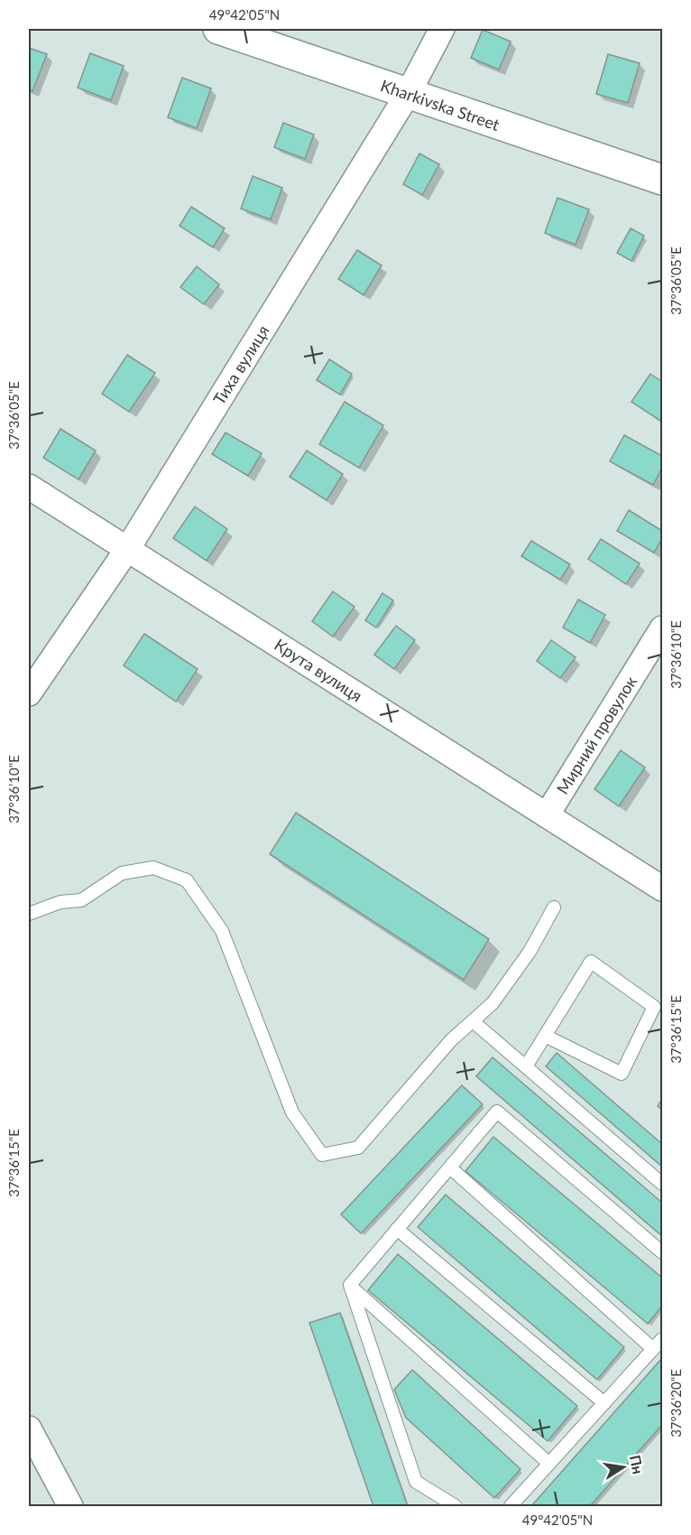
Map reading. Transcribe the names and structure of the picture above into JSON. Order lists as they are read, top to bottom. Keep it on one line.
{"streets":{"main road":["Kharkivska Street"],"street":["Тиха вулиця","Крута вулиця","Мирний провулок"]},"crossings":[["Kharkivska Street","Тиха вулиця"],["Тиха вулиця","Крута вулиця"],["Крута вулиця","Мирний провулок"]],"north":"right","coordinates":["49°42'05\"N","37°36'05\"E","37°36'10\"E","37°36'15\"E","37°36'20\"E"]}
